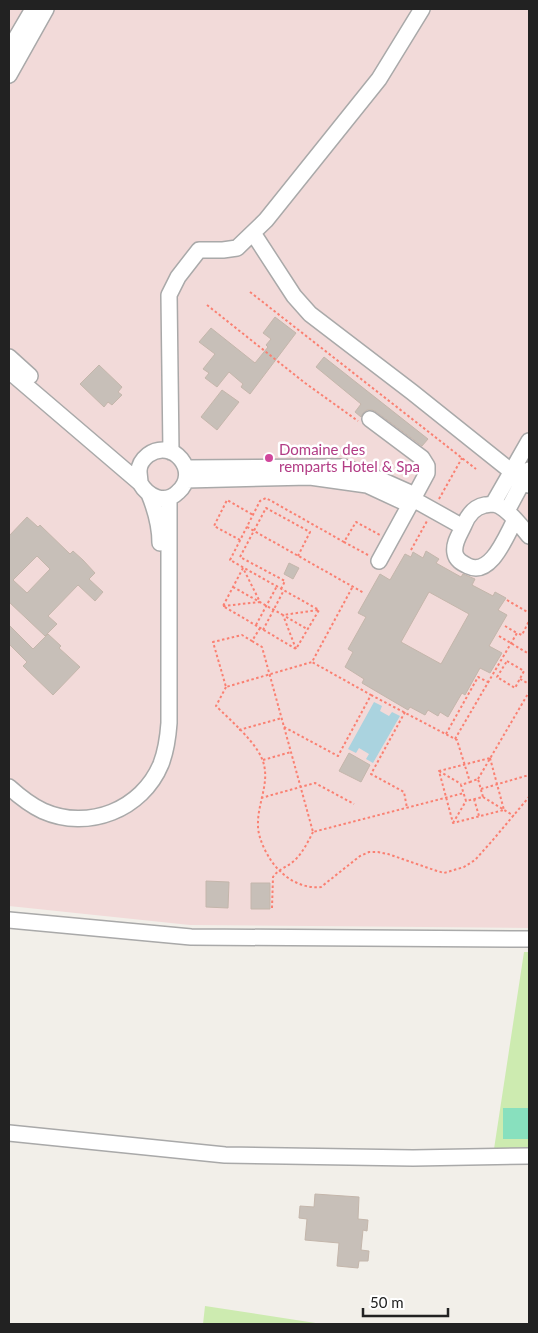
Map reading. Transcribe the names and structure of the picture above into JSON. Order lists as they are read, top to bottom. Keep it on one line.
{"places":["Domaine des remparts Hotel & Spa"],"scale_bar":"50 m"}
